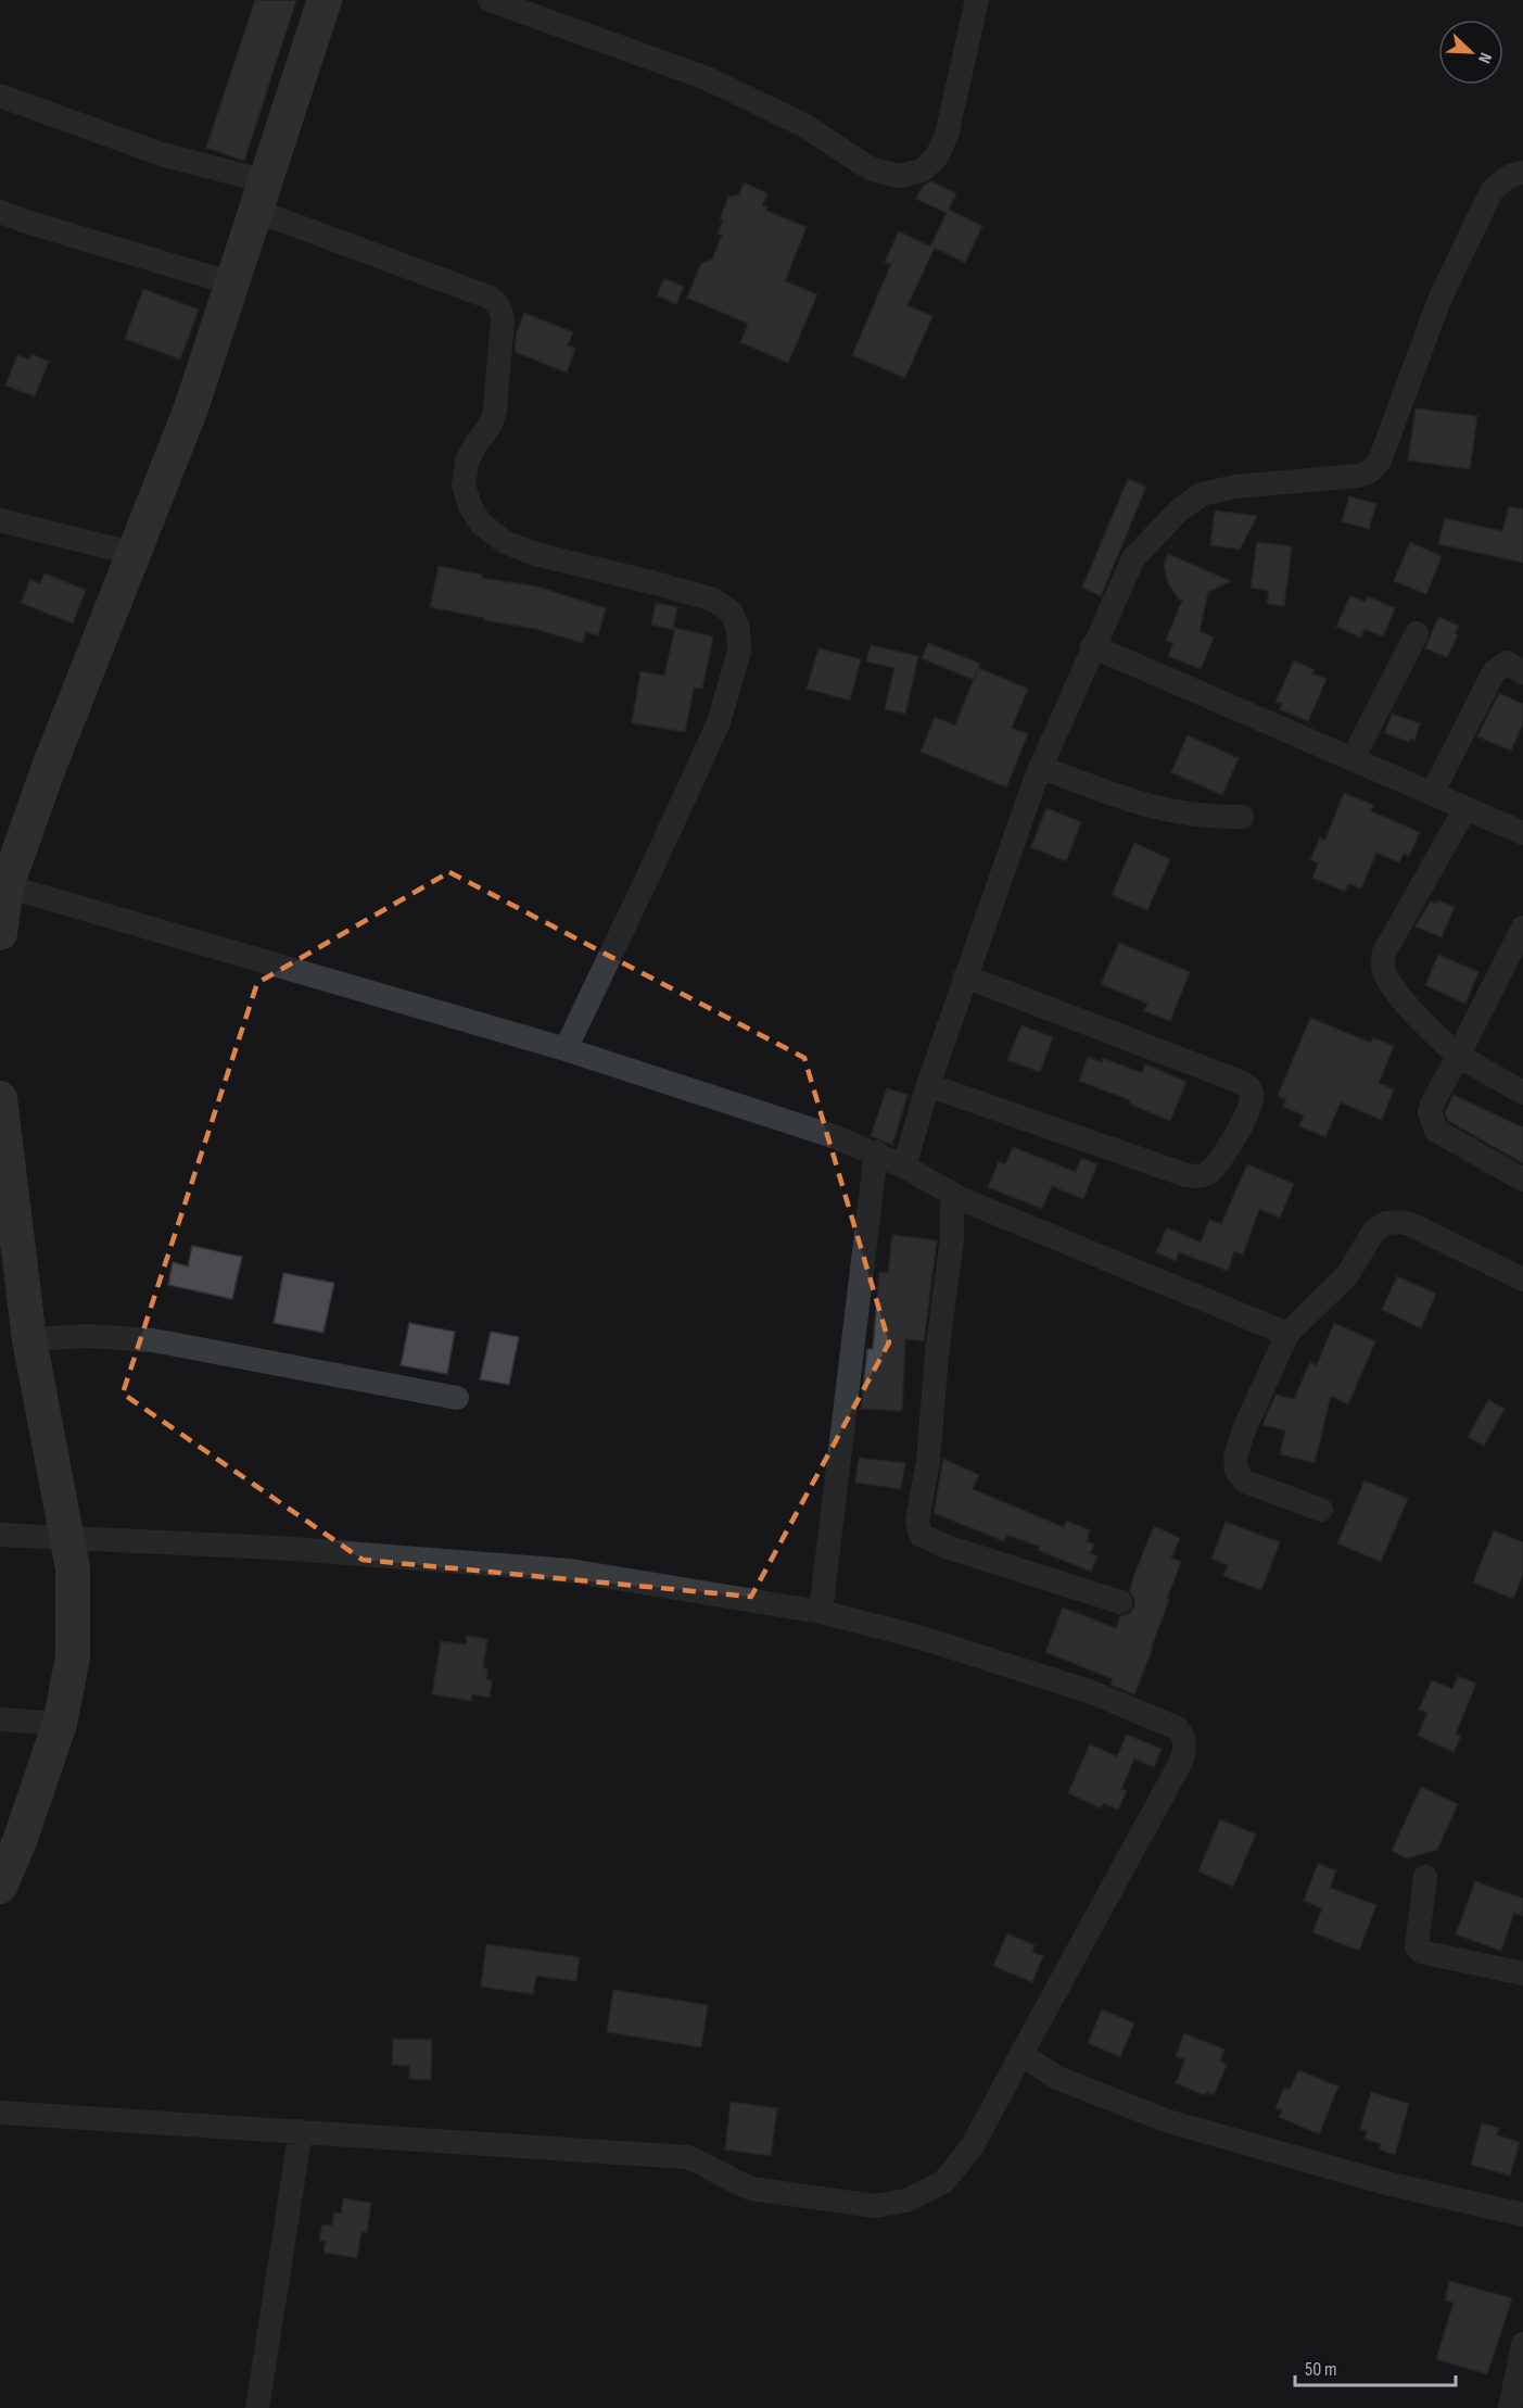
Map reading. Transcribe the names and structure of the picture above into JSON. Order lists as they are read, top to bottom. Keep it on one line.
{"scale_bar":"50 m","north":"bottom right"}
